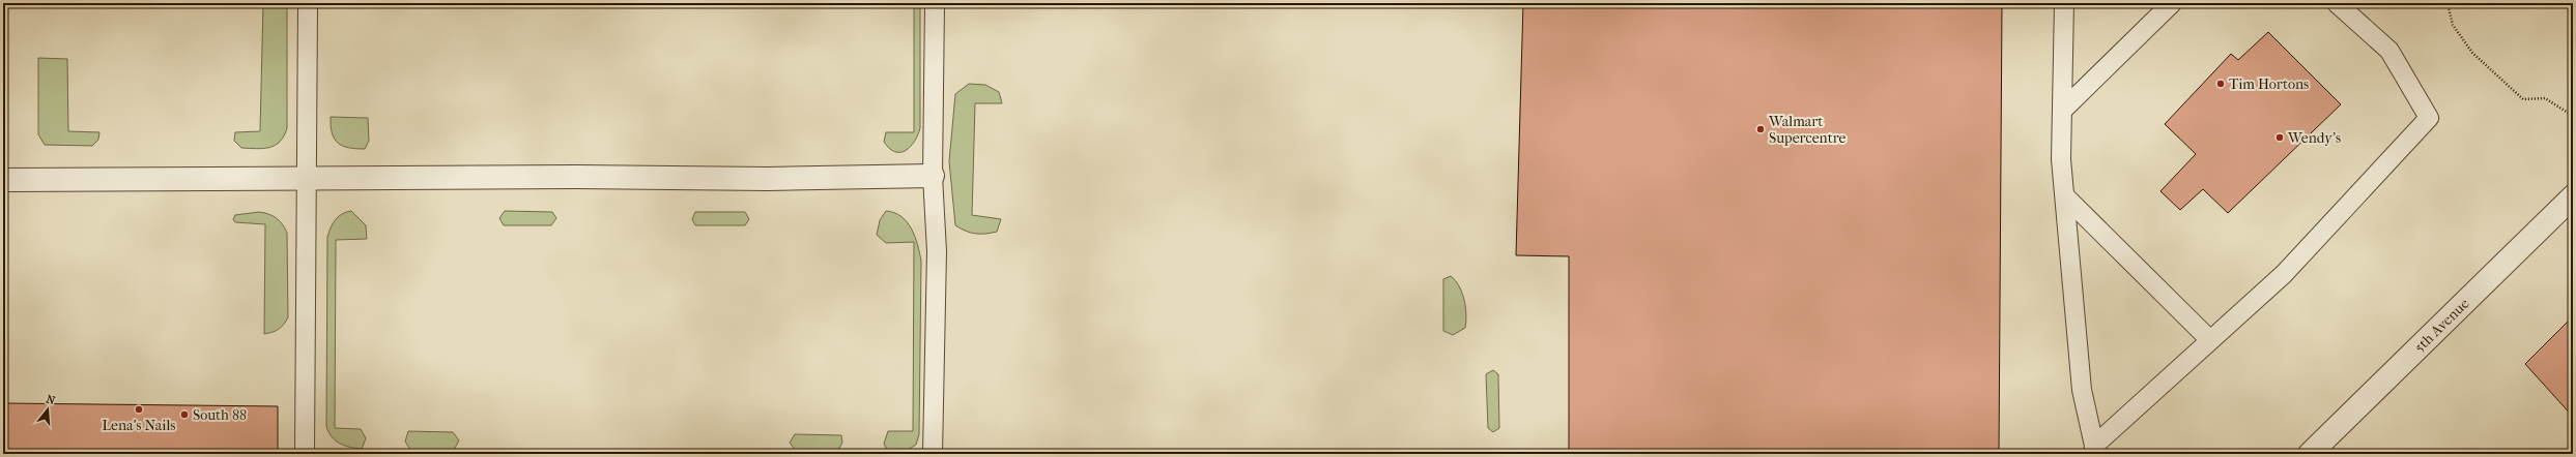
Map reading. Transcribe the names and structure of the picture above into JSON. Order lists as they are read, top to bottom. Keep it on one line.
{"streets":{"street":["5th Avenue"]},"places":["Tim Hortons","Walmart Supercentre","Wendy's","Lena's Nails","South 88"],"north":"top"}
